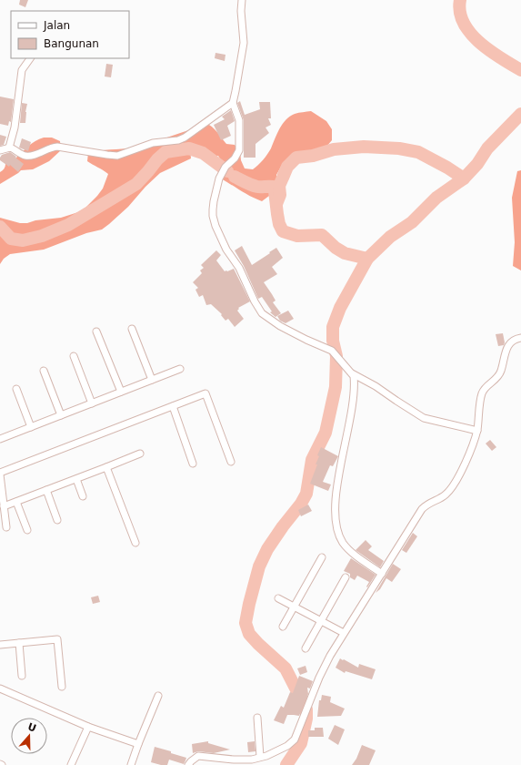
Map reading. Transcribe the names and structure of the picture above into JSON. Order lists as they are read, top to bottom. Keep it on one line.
{"legend":["Jalan","Bangunan"],"north":"top"}
